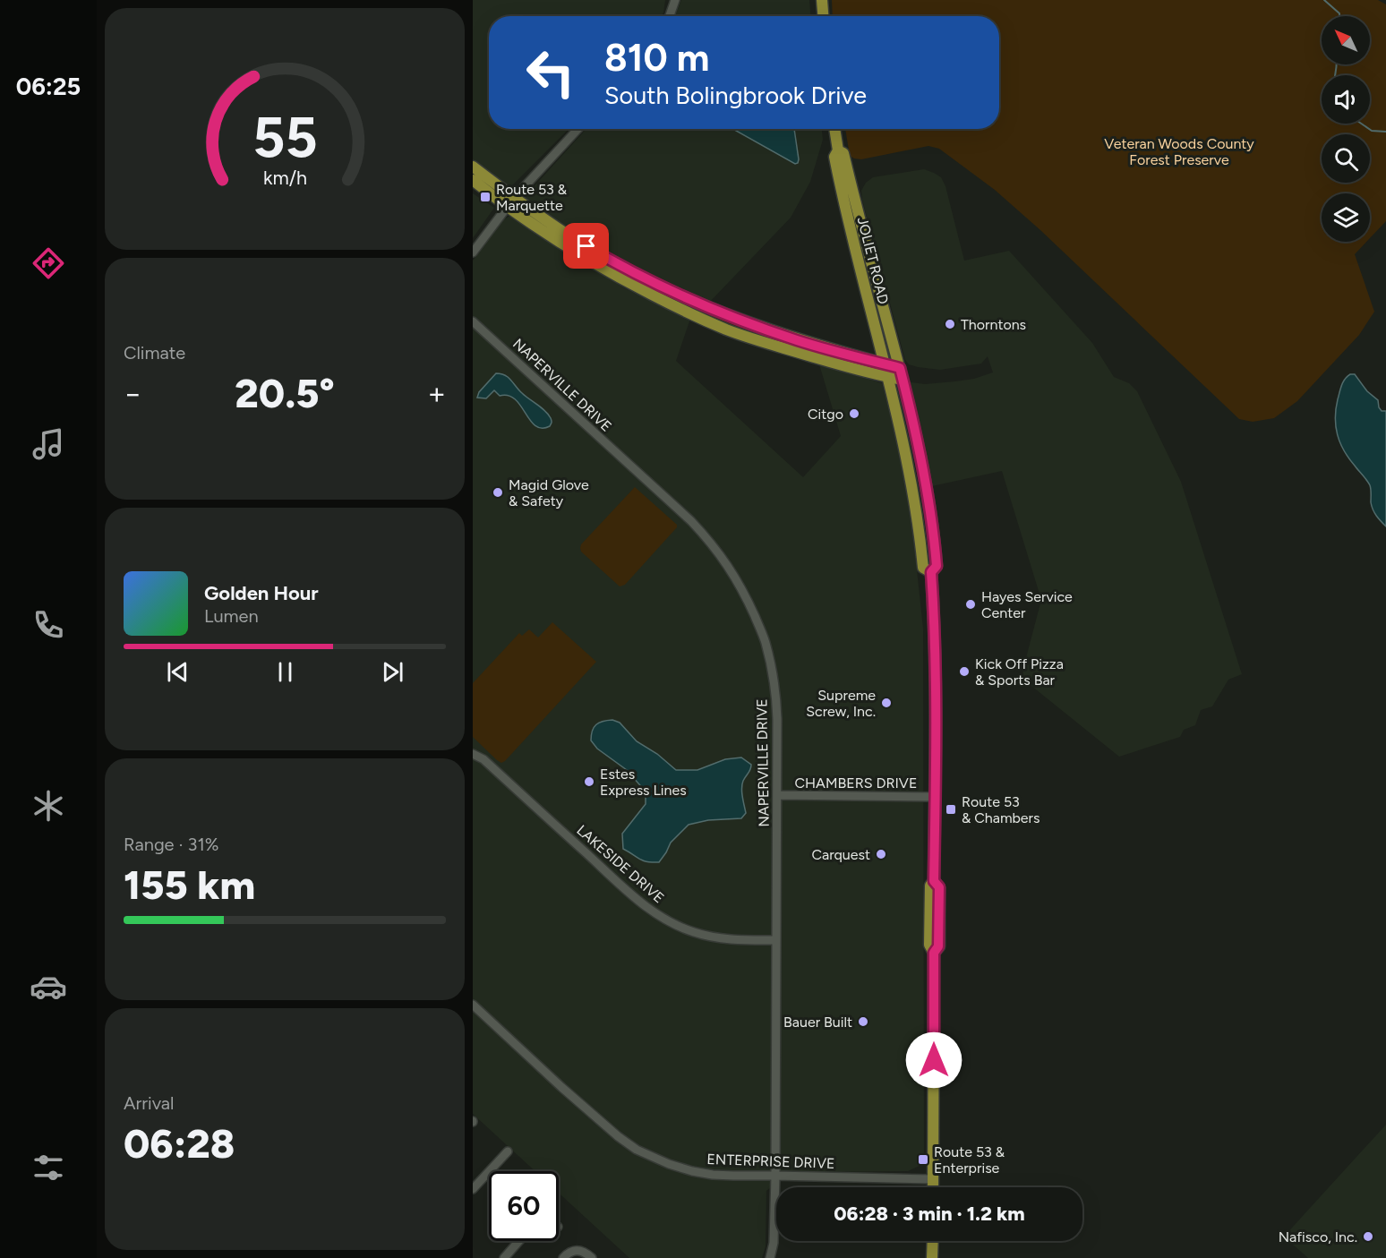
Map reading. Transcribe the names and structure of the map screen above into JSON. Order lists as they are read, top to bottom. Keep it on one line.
{"streets":{"main road":["JOLIET ROAD"],"street":["NAPERVILLE DRIVE","CHAMBERS DRIVE","LAKESIDE DRIVE","ENTERPRISE DRIVE"]},"crossings":[["NAPERVILLE DRIVE","CHAMBERS DRIVE"],["NAPERVILLE DRIVE","LAKESIDE DRIVE"],["NAPERVILLE DRIVE","ENTERPRISE DRIVE"]],"parks":["Veteran Woods County Forest Preserve"],"places":{"transit":["Route 53 & Marquette","Route 53 & Chambers","Route 53 & Enterprise"],"other":["Thorntons","Citgo","Magid Glove & Safety","Hayes Service Center","Kick Off Pizza & Sports Bar","Supreme Screw, Inc.","Estes Express Lines","Carquest","Bauer Built","Nafisco, Inc."]},"north":"top left","page":{"tabs":"06:25","turn":["810 m","South Bolingbrook Drive"],"tile":["Climate",["Range · 31%","155 km"],["Arrival","06:28"]],"heat":["−","20.5°","+"],"song":["Golden Hour","Lumen"],"limit":"60","trip":"06:28 · 3 min · 1.2 km","gauge":["55","km/h"]}}
